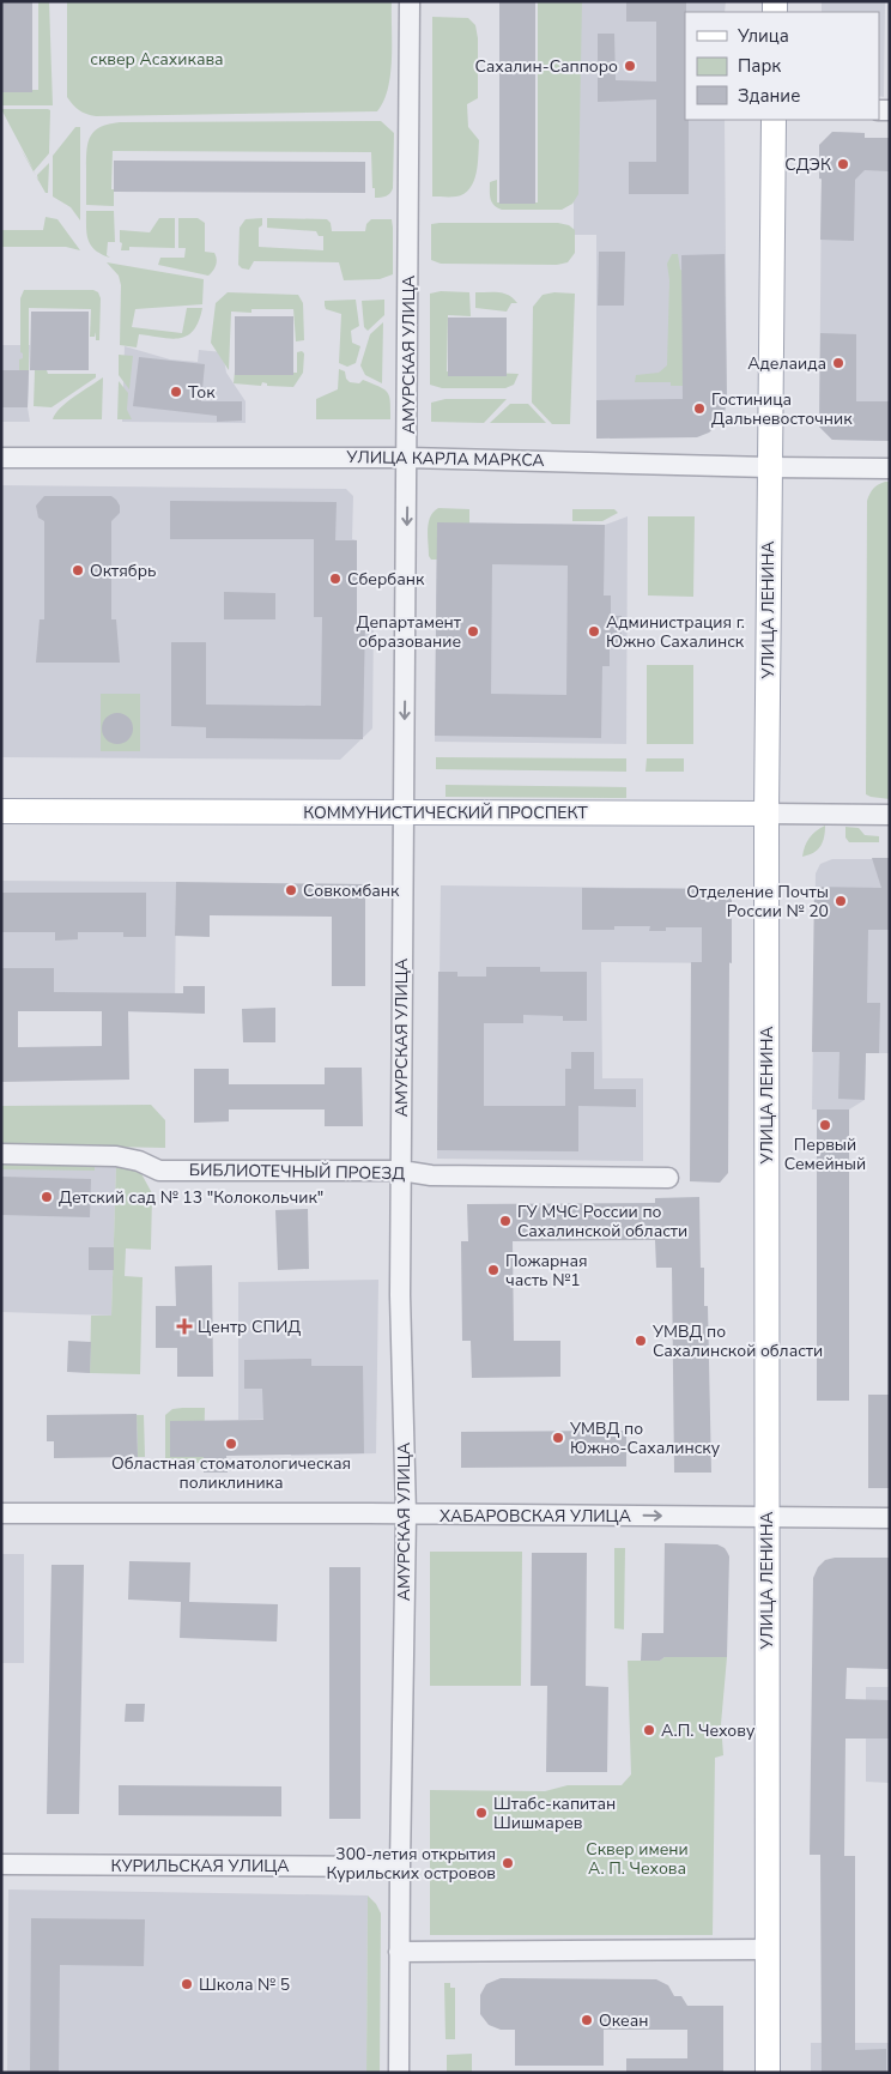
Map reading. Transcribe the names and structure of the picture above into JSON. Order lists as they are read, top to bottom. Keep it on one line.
{"streets":{"main road":["УЛИЦА ЛЕНИНА","КОММУНИСТИЧЕСКИЙ ПРОСПЕКТ"],"street":["АМУРСКАЯ УЛИЦА","УЛИЦА КАРЛА МАРКСА","БИБЛИОТЕЧНЫЙ ПРОЕЗД","ХАБАРОВСКАЯ УЛИЦА","КУРИЛЬСКАЯ УЛИЦА"]},"crossings":[["АМУРСКАЯ УЛИЦА","УЛИЦА КАРЛА МАРКСА"],["АМУРСКАЯ УЛИЦА","КОММУНИСТИЧЕСКИЙ ПРОСПЕКТ"],["АМУРСКАЯ УЛИЦА","БИБЛИОТЕЧНЫЙ ПРОЕЗД"],["АМУРСКАЯ УЛИЦА","ХАБАРОВСКАЯ УЛИЦА"],["АМУРСКАЯ УЛИЦА","КУРИЛЬСКАЯ УЛИЦА"],["УЛИЦА КАРЛА МАРКСА","УЛИЦА ЛЕНИНА"],["УЛИЦА ЛЕНИНА","КОММУНИСТИЧЕСКИЙ ПРОСПЕКТ"],["УЛИЦА ЛЕНИНА","ХАБАРОВСКАЯ УЛИЦА"]],"one_way":["ХАБАРОВСКАЯ УЛИЦА"],"parks":["сквер Асахикава","Сквер имени А. П. Чехова"],"places":{"other":["Сахалин-Саппоро","СДЭК","Аделаида","Ток","Гостиница Дальневосточник","Октябрь","Сбербанк","Департамент образование","Администрация г. Южно Сахалинск","Совкомбанк","Отделение Почты России № 20","Первый Семейный","Детский сад № 13 \"Колокольчик\"","ГУ МЧС России по Сахалинской области","Пожарная часть №1","УМВД по Сахалинской области","УМВД по Южно-Сахалинску","Областная стоматологическая поликлиника","А.П. Чехову","Штабс-капитан Шишмарев","300-летия открытия Курильских островов","Школа № 5","Океан"],"health":["Центр СПИД"]},"legend":["Улица","Парк","Здание"]}
